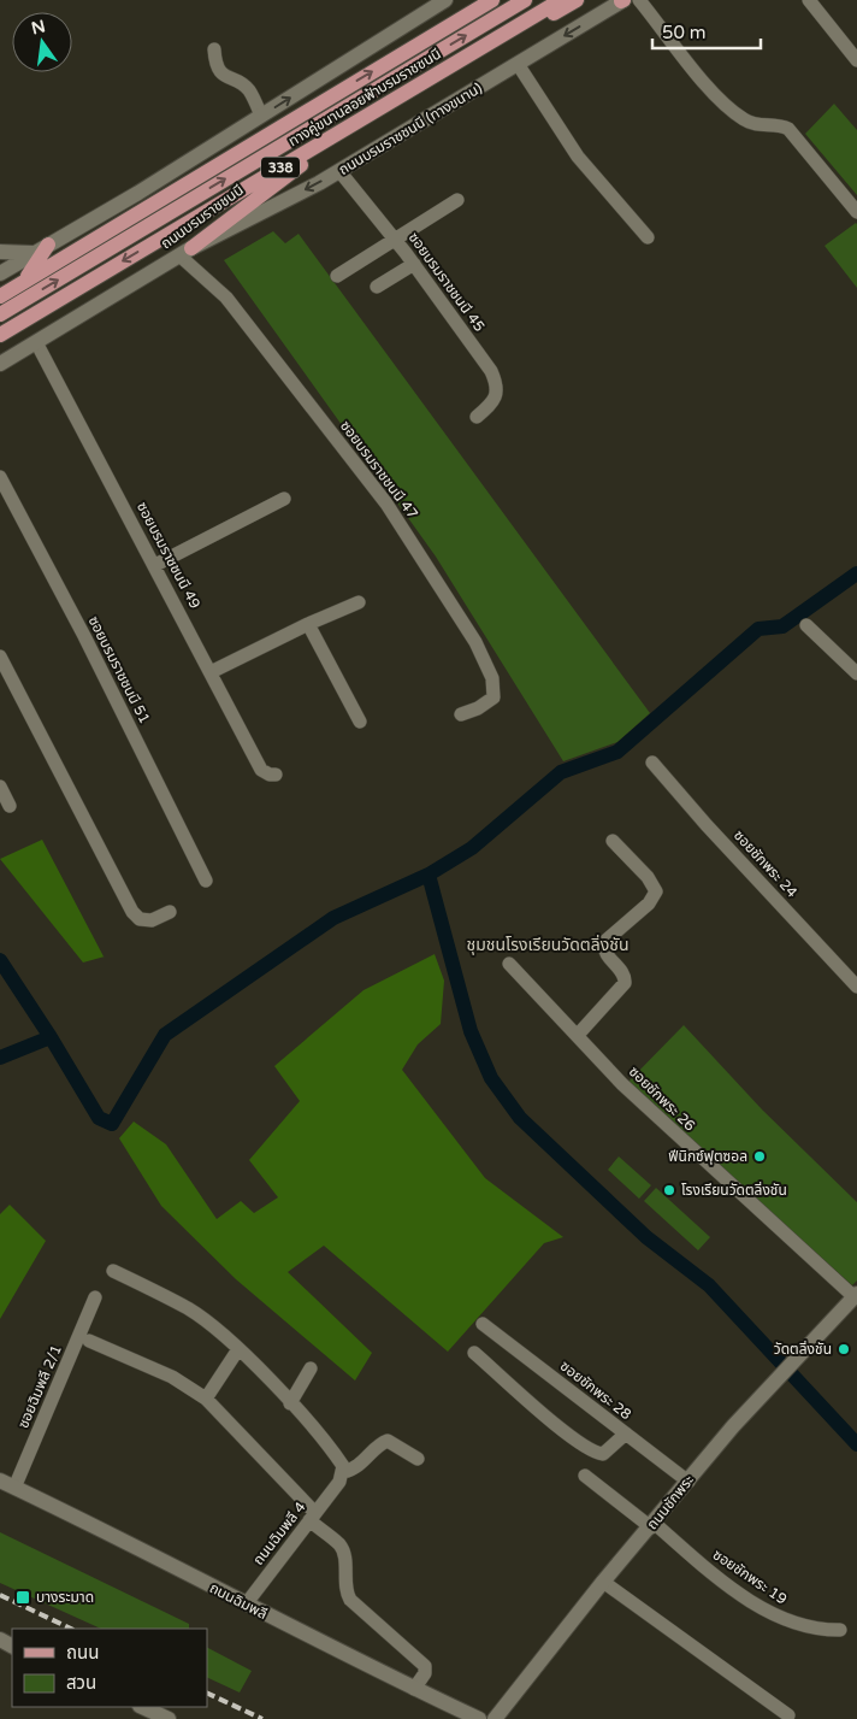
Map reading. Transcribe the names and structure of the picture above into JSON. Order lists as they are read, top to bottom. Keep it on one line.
{"streets":{"main road":["ทางคู่ขนานลอยฟ้าบรมราชชนนี","ถนนบรมราชชนนี (ทางขนาน)","338","ถนนบรมราชชนนี","ถนนชักพระ","ถนนฉิมพลี"],"street":["ซอยบรมราชชนนี 45","ซอยบรมราชชนนี 47","ซอยบรมราชชนนี 49","ซอยบรมราชชนนี 51","ซอยชักพระ 24","ซอยชักพระ 26","ซอยฉิมพลี 2/1","ซอยชักพระ 28","ถนนฉิมพลี 4","ซอยชักพระ 19"]},"crossings":[["ถนนบรมราชชนนี (ทางขนาน)","ถนนบรมราชชนนี"],["ถนนบรมราชชนนี (ทางขนาน)","ซอยบรมราชชนนี 45"],["ถนนบรมราชชนนี (ทางขนาน)","ซอยบรมราชชนนี 47"],["ถนนบรมราชชนนี","ซอยบรมราชชนนี 47"],["ถนนบรมราชชนนี","ซอยบรมราชชนนี 49"],["ซอยชักพระ 26","ถนนชักพระ"],["ซอยฉิมพลี 2/1","ถนนฉิมพลี"],["ซอยชักพระ 28","ถนนชักพระ"],["ถนนชักพระ","ซอยชักพระ 19"],["ถนนฉิมพลี 4","ถนนฉิมพลี"]],"districts":["ชุมชนโรงเรียนวัดตลิ่งชัน"],"places":{"other":["ฟีนิกซ์ฟุตซอล","โรงเรียนวัดตลิ่งชัน","วัดตลิ่งชัน"],"transit":["บางระมาด"]},"legend":["ถนน","สวน"],"scale_bar":"50 m","north":"top"}
